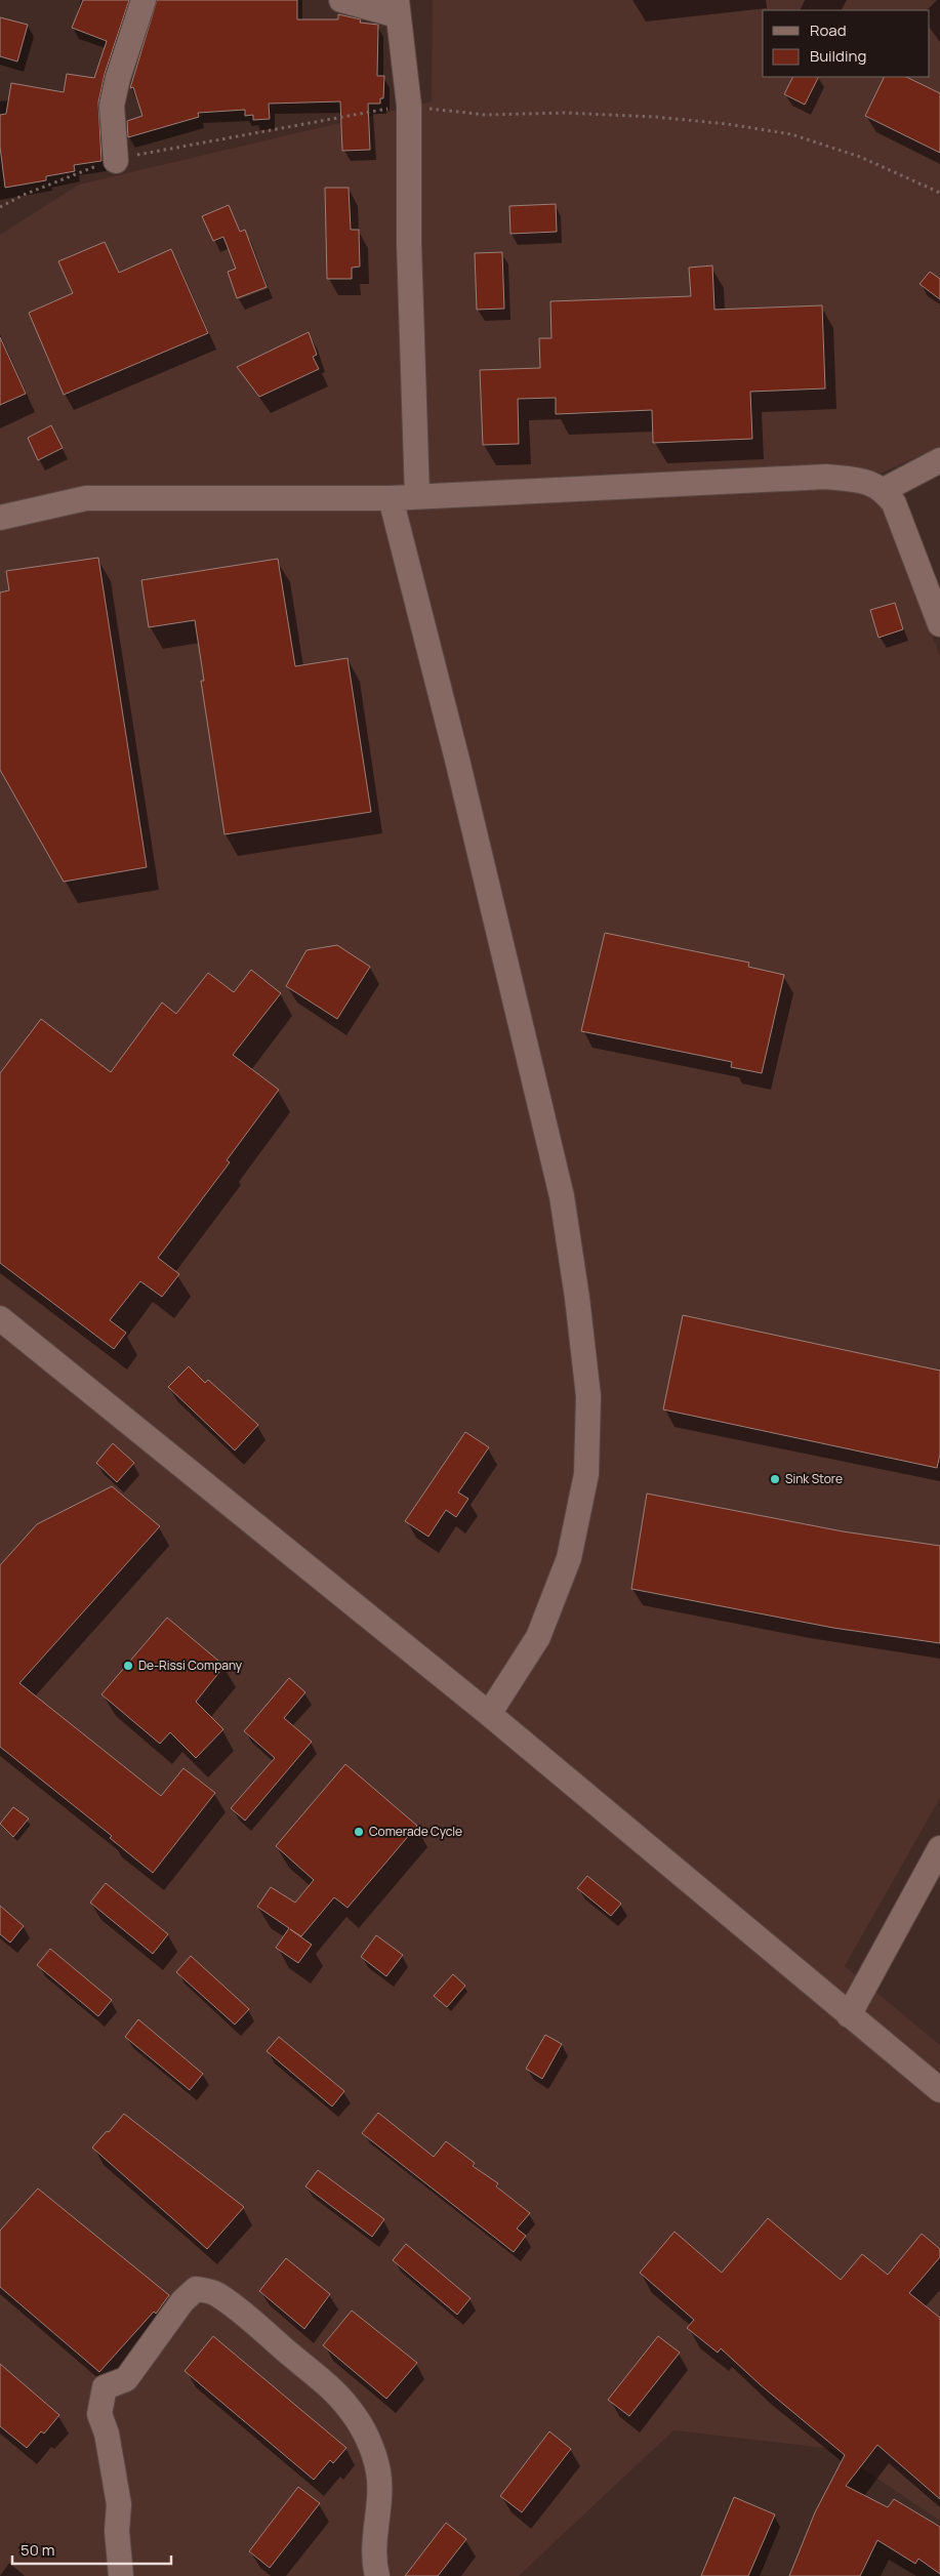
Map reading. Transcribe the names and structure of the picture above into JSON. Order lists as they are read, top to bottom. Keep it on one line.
{"places":["Sink Store","De-Rissi Company","Comerade Cycle"],"legend":["Road","Building"],"scale_bar":"50 m"}
